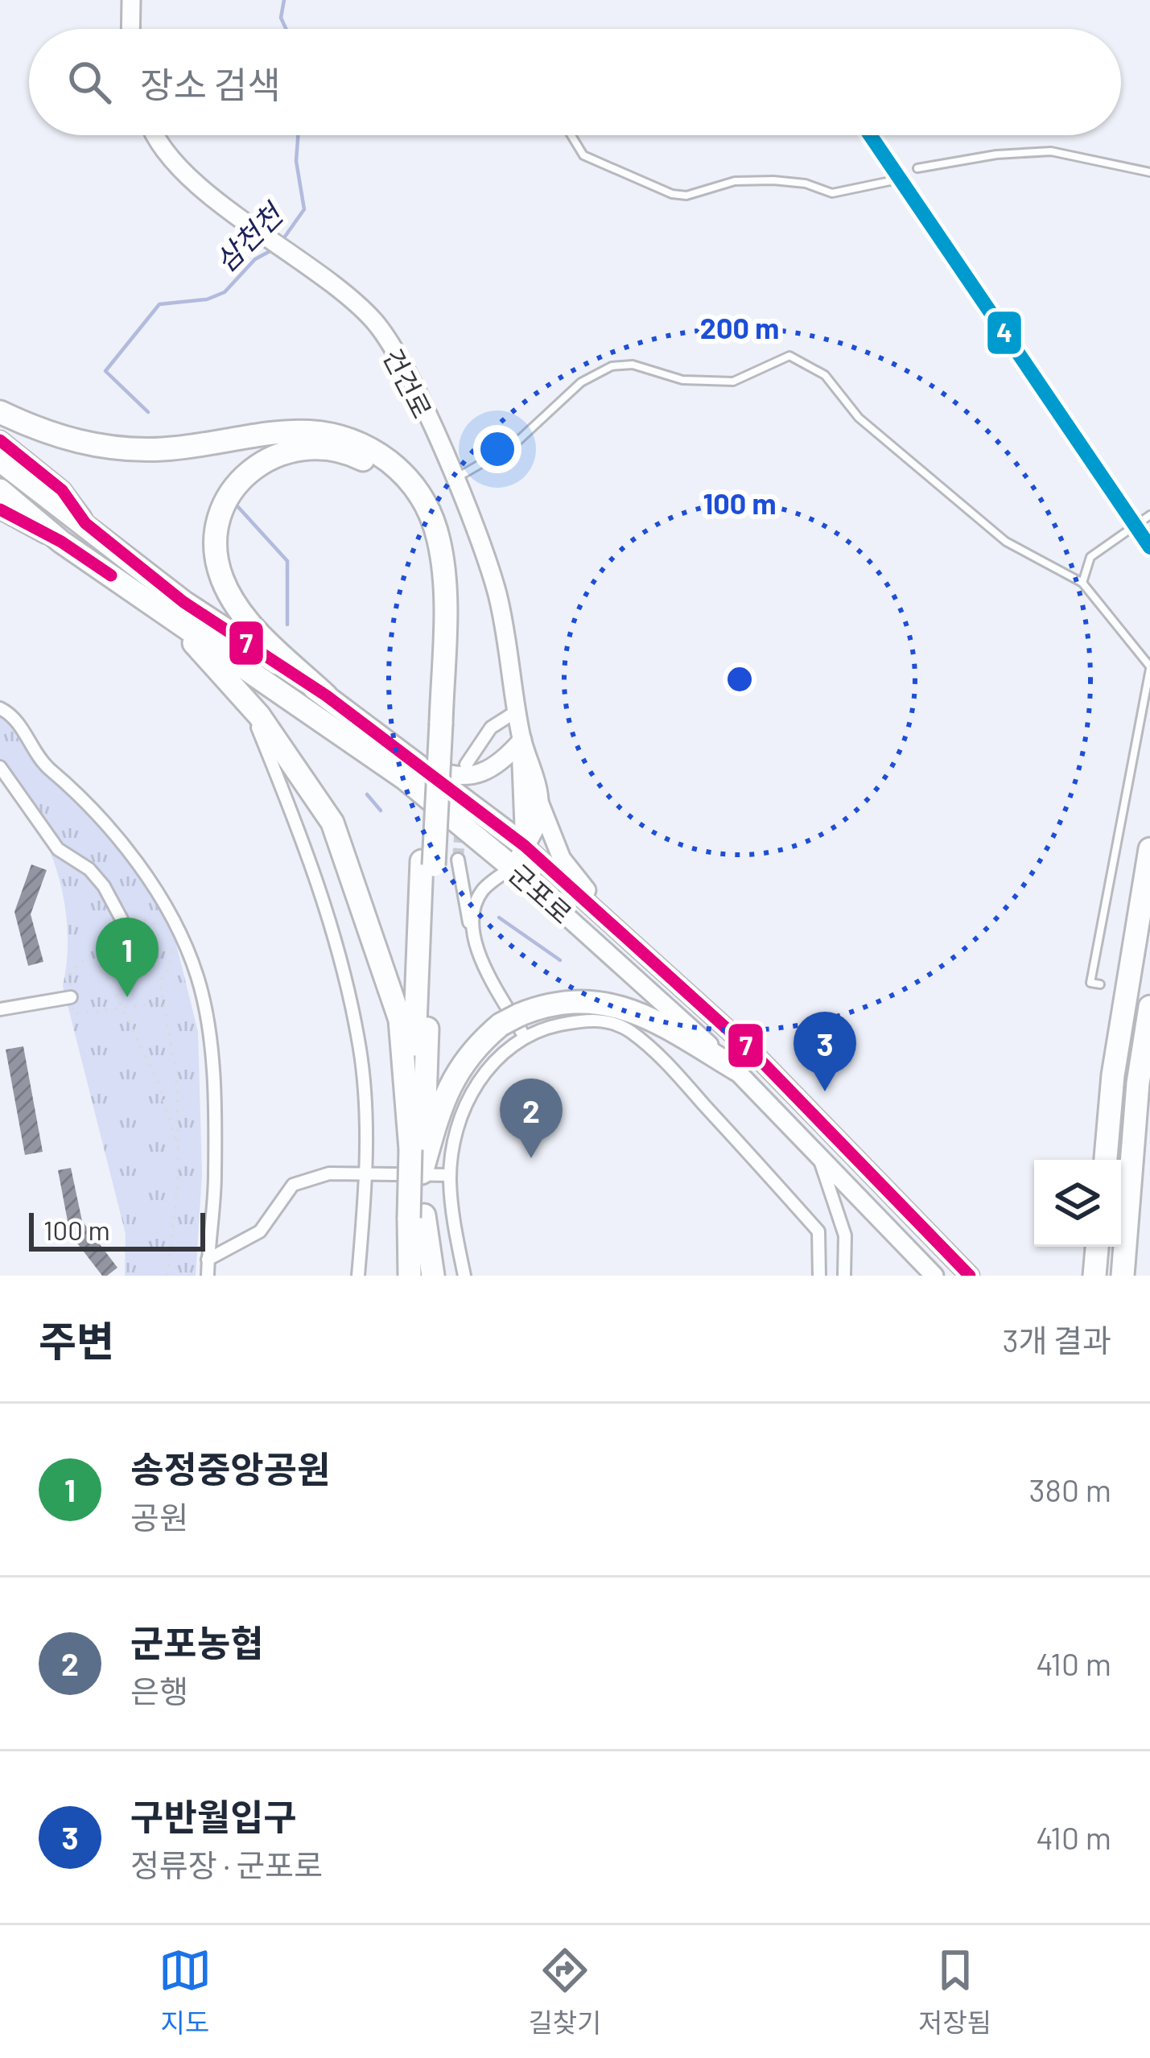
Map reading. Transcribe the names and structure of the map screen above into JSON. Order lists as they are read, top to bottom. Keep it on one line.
{"streets":{"highway":["군포로"],"main road":["건건로"]},"crossings":[["건건로","군포로"]],"water":["삼천천"],"lines":["transit line 4","transit line 7"],"scale_bar":"100 m","page":{"search":"장소 검색","pins":["1","3","2"],"scale":"100 m","heading":["주변","3개 결과"],"list":[{"mark":"1","name":"송정중앙공원","note":"공원","value":"380 m"},{"mark":"2","name":"군포농협","note":"은행","value":"410 m"},{"mark":"3","name":"구반월입구","note":"정류장 · 군포로","value":"410 m"}],"nav":["지도","길찾기","저장됨"]},"rings":["200 m","100 m"]}
